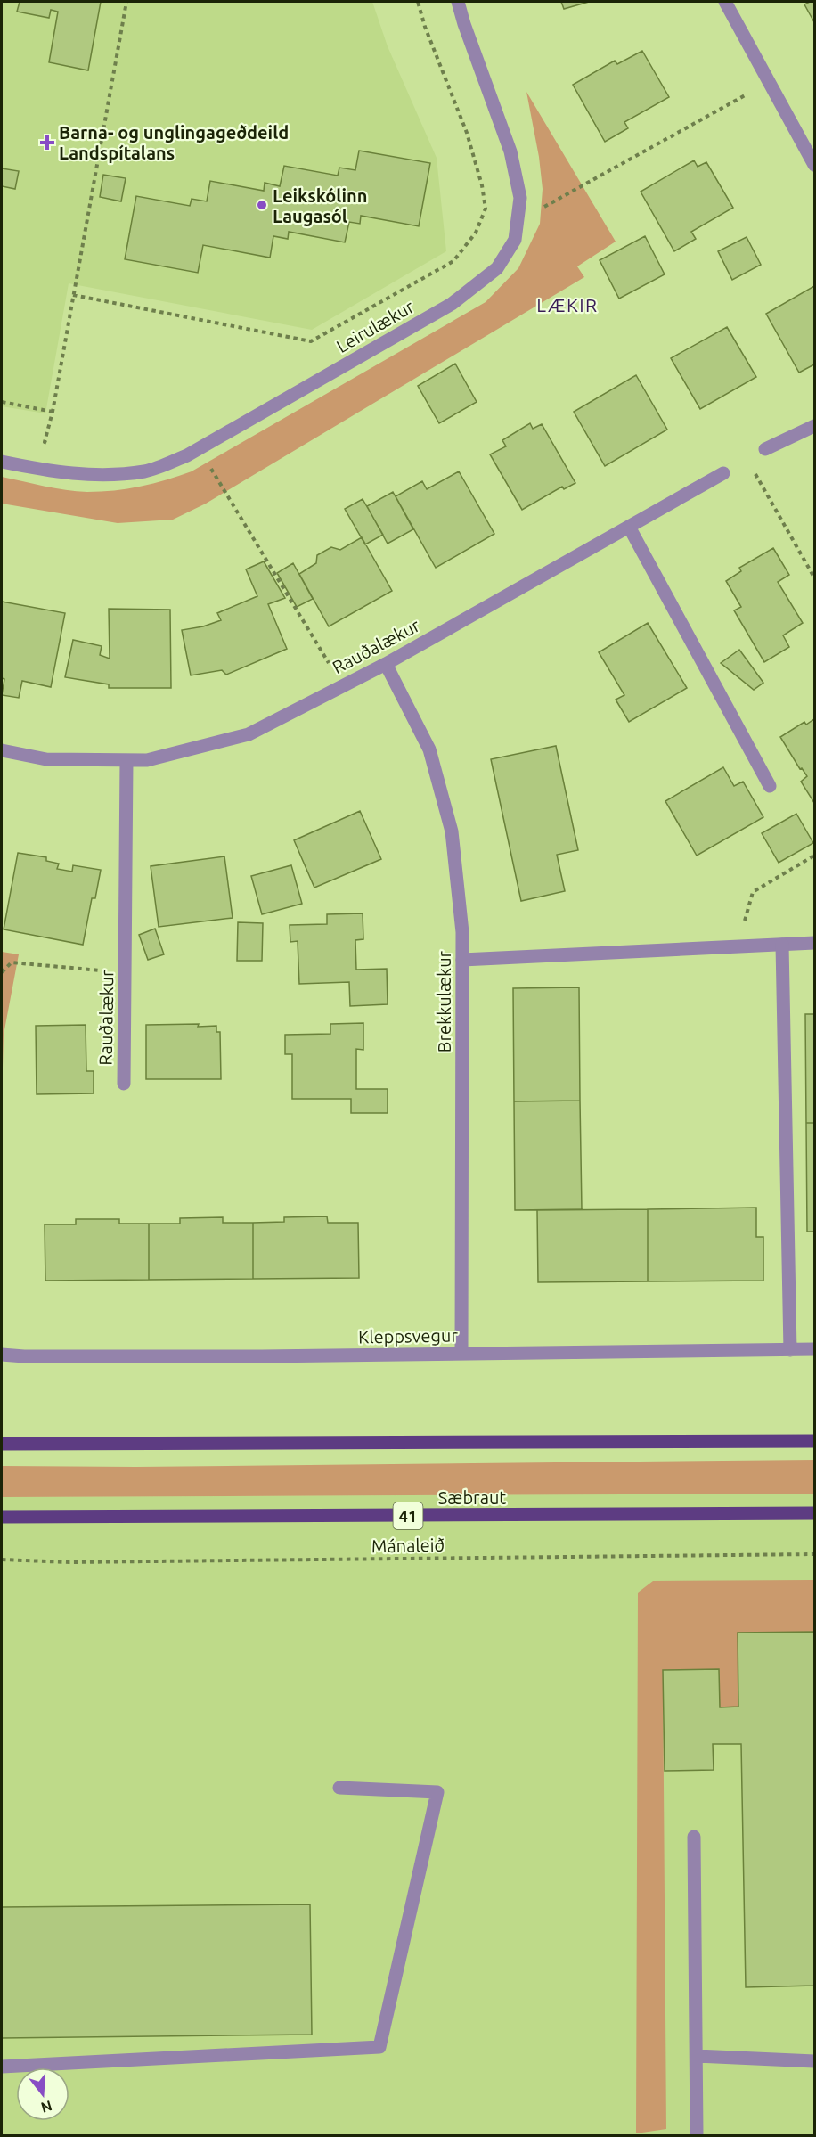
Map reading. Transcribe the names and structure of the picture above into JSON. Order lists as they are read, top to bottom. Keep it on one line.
{"streets":{"main road":["Sæbraut","41"],"street":["Leirulækur","Rauðalækur","Brekkulækur","Kleppsvegur"],"path":["Mánaleið"]},"crossings":[["Rauðalækur","Brekkulækur"],["Brekkulækur","Kleppsvegur"]],"districts":["LÆKIR"],"places":{"health":["Barna- og unglingageðdeild Landspítalans"],"other":["Leikskólinn Laugasól"]},"north":"bottom"}
